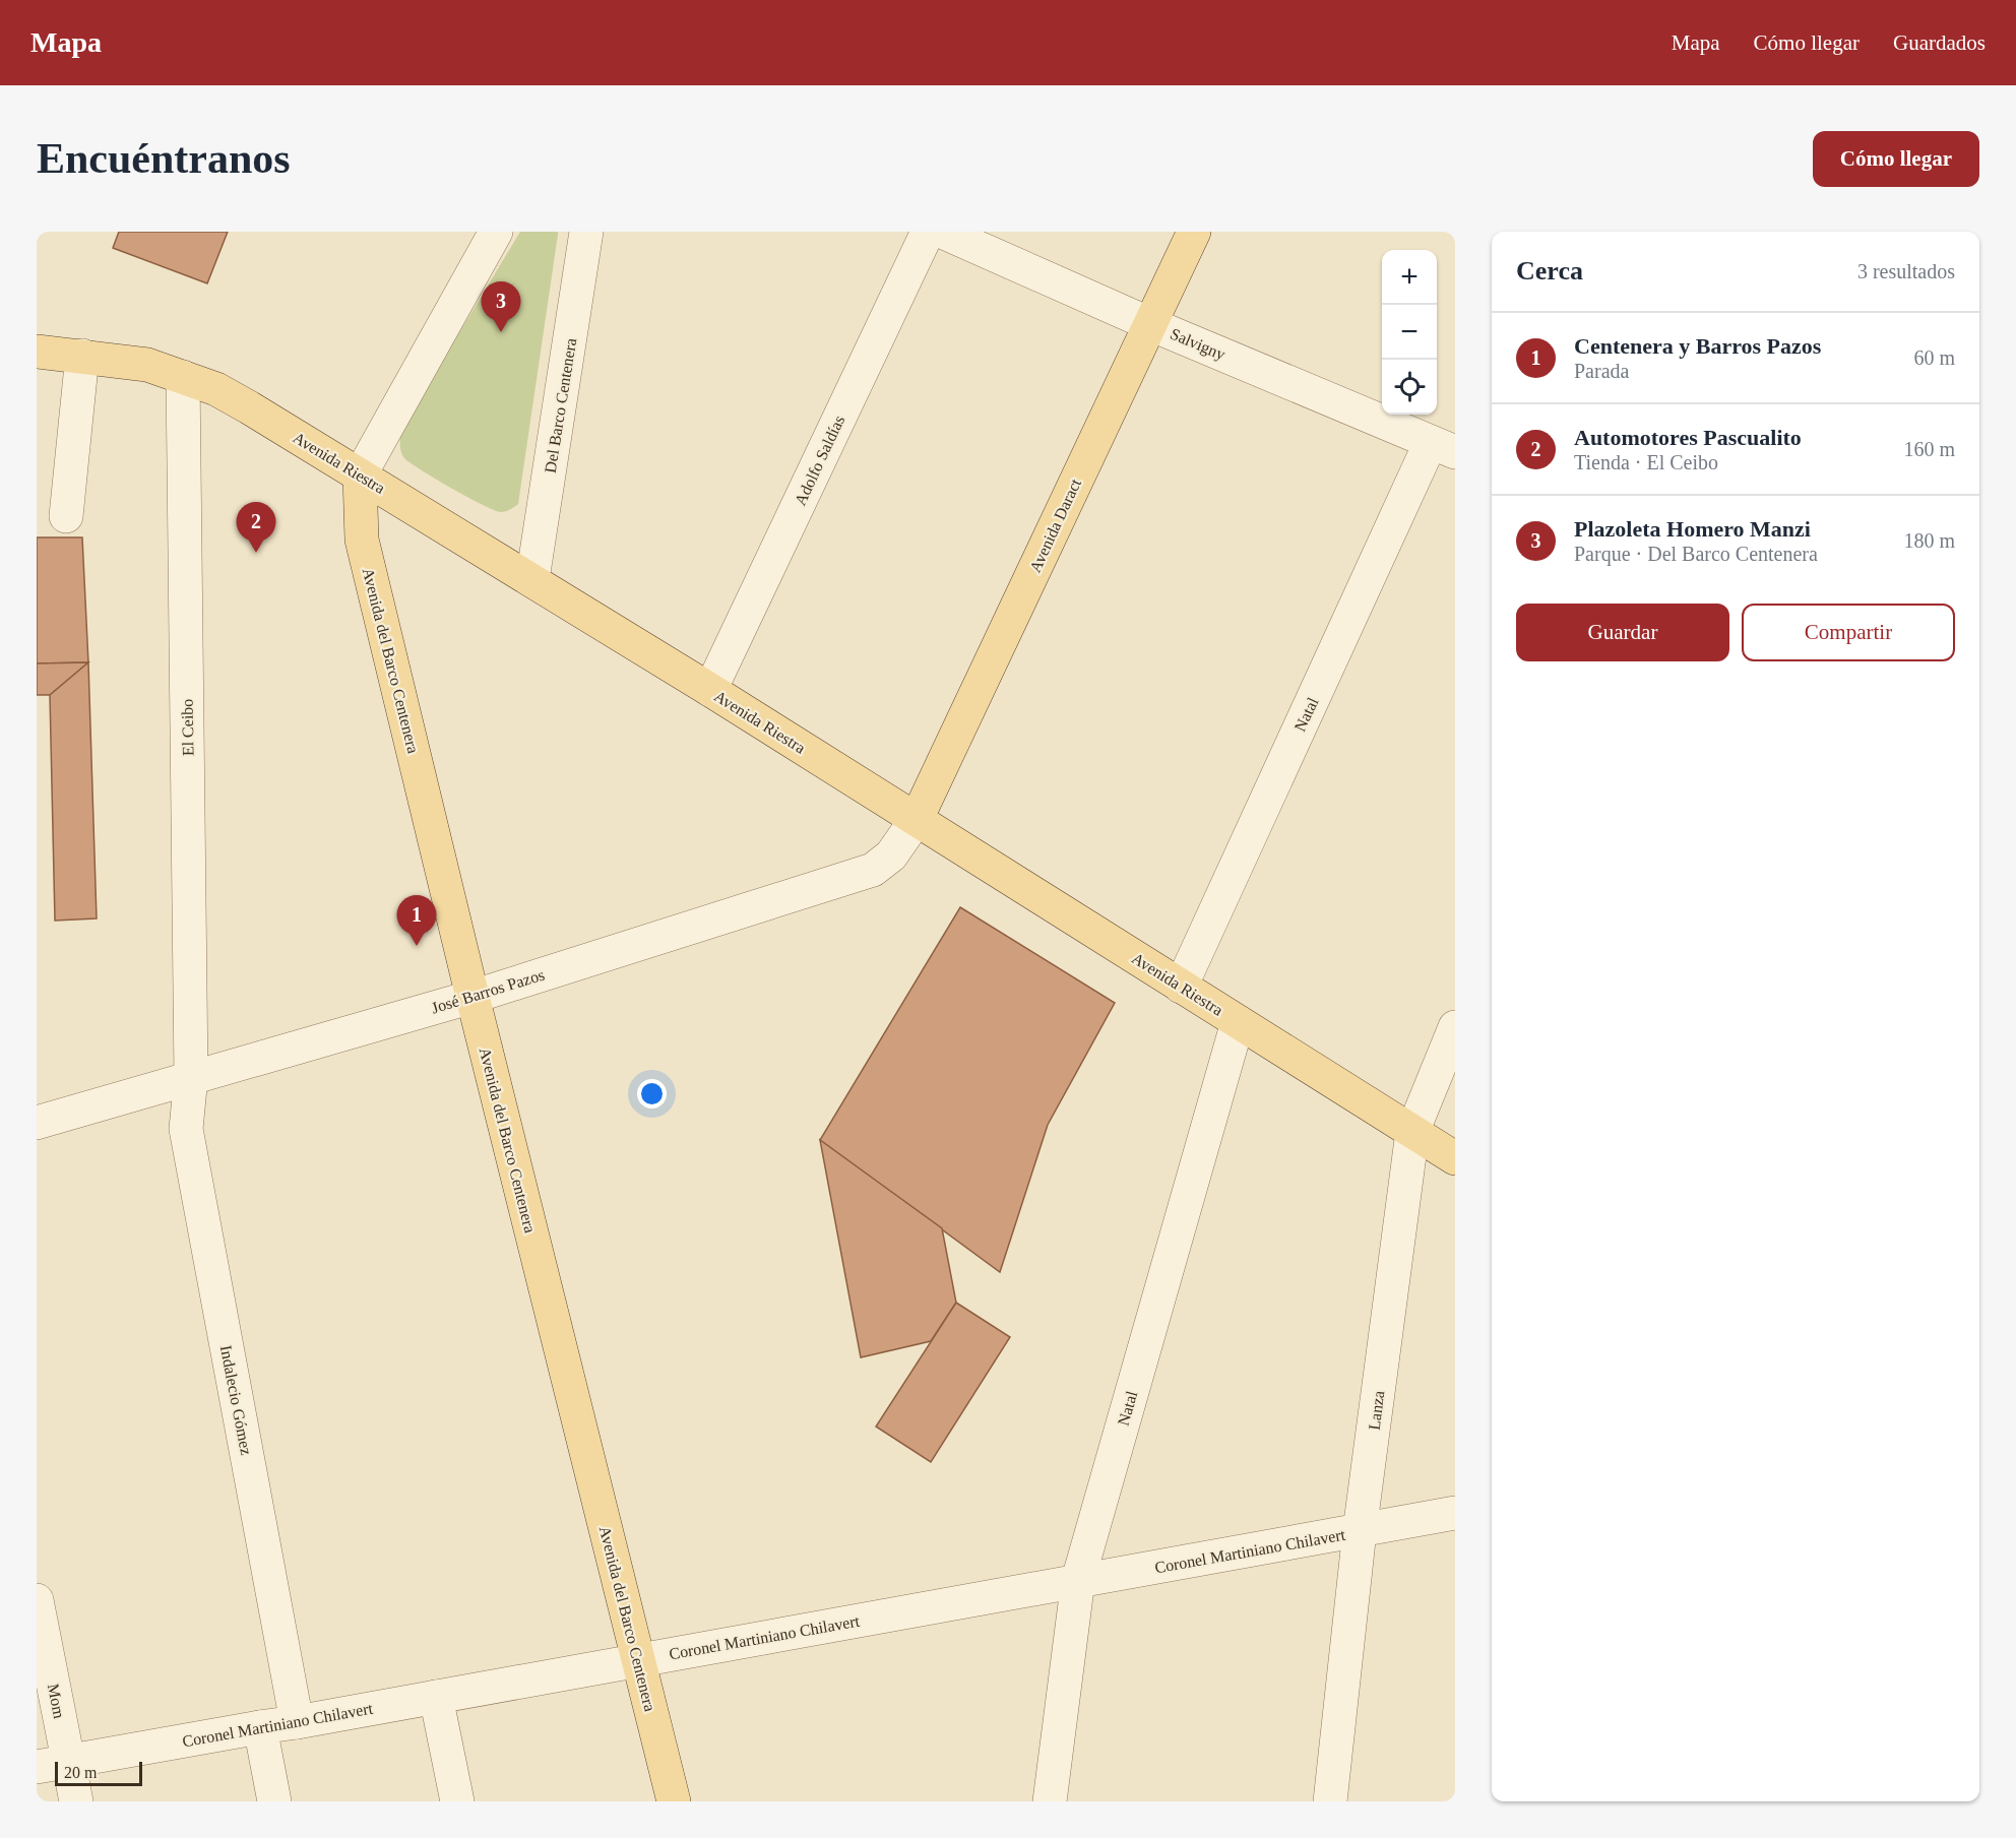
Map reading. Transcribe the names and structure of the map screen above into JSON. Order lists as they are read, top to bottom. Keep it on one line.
{"streets":{"main road":["Avenida Riestra","Avenida Daract","Avenida del Barco Centenera"],"street":["Salvigny","Del Barco Centenera","Adolfo Saldías","Natal","El Ceibo","José Barros Pazos","Indalecio Gómez","Lanza","Coronel Martiniano Chilavert","Mom"]},"crossings":[["Salvigny","Avenida Daract"],["Salvigny","Natal"],["Del Barco Centenera","Avenida Riestra"],["Adolfo Saldías","Avenida Riestra"],["Avenida Riestra","Avenida Daract"],["Avenida Riestra","Avenida del Barco Centenera"],["Avenida Riestra","Natal"],["Avenida Riestra","El Ceibo"],["Avenida Riestra","José Barros Pazos"],["Avenida Riestra","Lanza"],["Avenida Daract","José Barros Pazos"],["Avenida del Barco Centenera","José Barros Pazos"],["Avenida del Barco Centenera","Coronel Martiniano Chilavert"],["Natal","Coronel Martiniano Chilavert"],["El Ceibo","José Barros Pazos"],["El Ceibo","Indalecio Gómez"],["José Barros Pazos","Indalecio Gómez"],["Indalecio Gómez","Coronel Martiniano Chilavert"],["Lanza","Coronel Martiniano Chilavert"],["Coronel Martiniano Chilavert","Mom"]],"scale_bar":"20 m","page":{"header":"Mapa","nav":["Mapa","Cómo llegar","Guardados"],"buttons":["Cómo llegar",["Guardar","Compartir"]],"title":"Encuéntranos","heading":["Cerca","3 resultados"],"map_buttons":["+","−"],"pins":["3","2","1"],"list":[{"mark":"1","name":"Centenera y Barros Pazos","note":"Parada","value":"60 m"},{"mark":"2","name":"Automotores Pascualito","note":"Tienda · El Ceibo","value":"160 m"},{"mark":"3","name":"Plazoleta Homero Manzi","note":"Parque · Del Barco Centenera","value":"180 m"}],"scale":"20 m"}}
